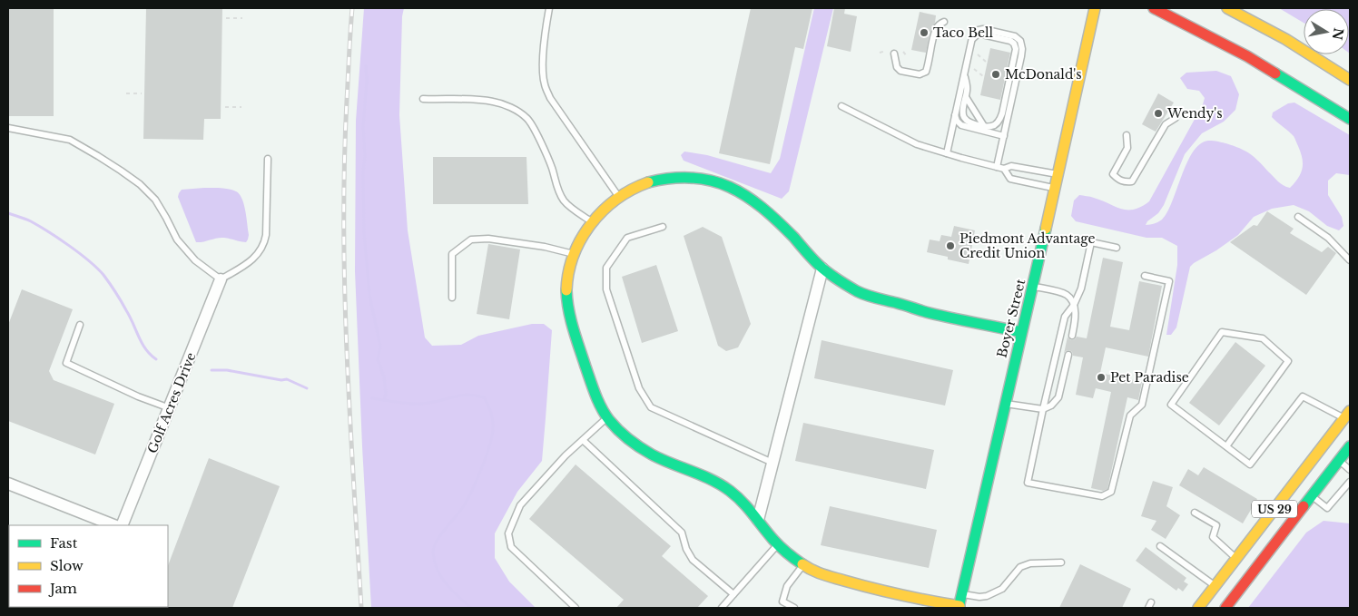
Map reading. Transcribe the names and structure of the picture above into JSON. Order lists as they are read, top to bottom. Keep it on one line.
{"streets":{"main road":["Boyer Street","US 29"],"street":["Golf Acres Drive"]},"places":["Taco Bell","McDonald's","Wendy's","Piedmont Advantage Credit Union","Pet Paradise"],"legend":["Fast","Slow","Jam"],"north":"right"}
